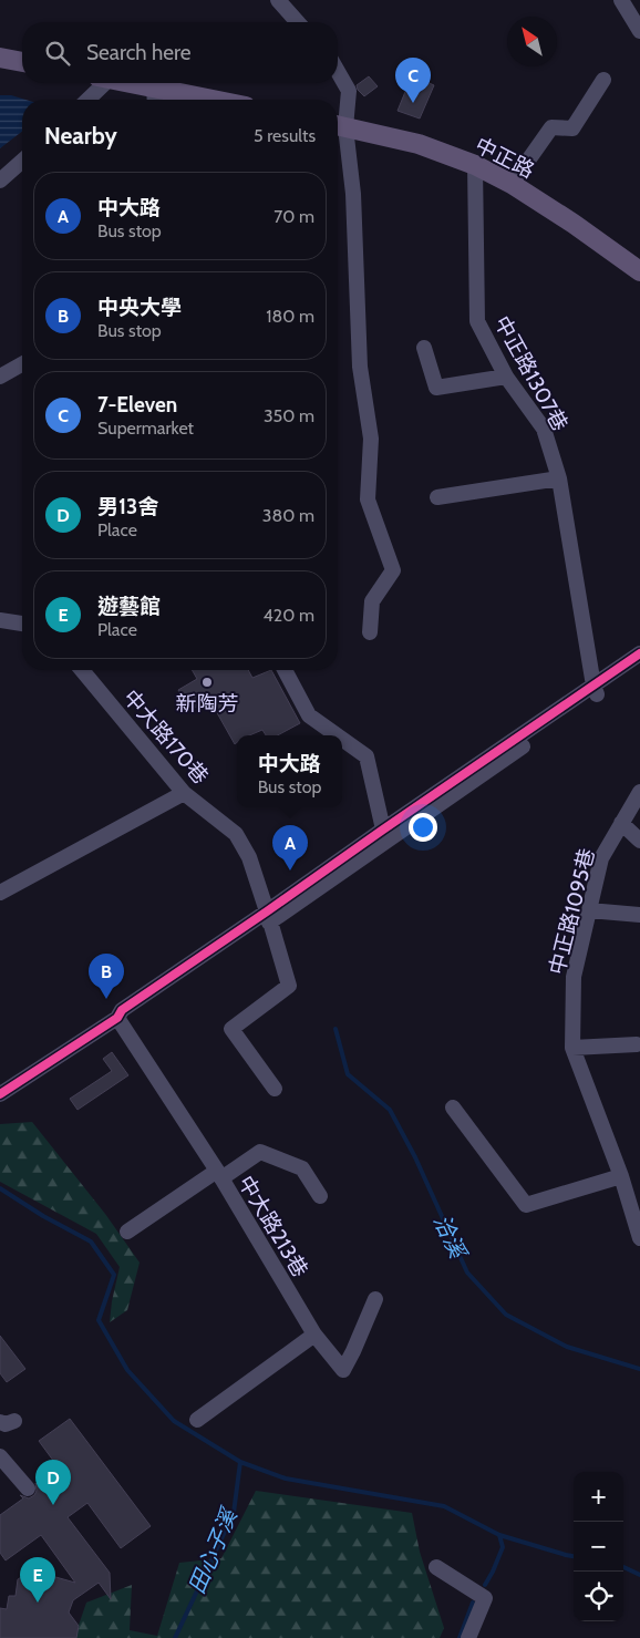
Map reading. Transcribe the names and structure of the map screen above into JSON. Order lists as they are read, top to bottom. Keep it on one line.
{"streets":{"main road":["中正路"],"street":["中正路1307巷","中大路170巷","中正路1095巷","中大路213巷"]},"crossings":[["中正路","中正路1307巷"]],"water":["洽溪","田心子溪"],"places":["新陶芳"],"north":"top left","page":{"search":"Search here","pins":["C","A","B","D","E"],"heading":["Nearby","5 results"],"list":[{"mark":"A","name":"中大路","note":"Bus stop","value":"70 m"},{"mark":"B","name":"中央大學","note":"Bus stop","value":"180 m"},{"mark":"C","name":"7-Eleven","note":"Supermarket","value":"350 m"},{"mark":"D","name":"男13舍","note":"Place","value":"380 m"},{"mark":"E","name":"遊藝館","note":"Place","value":"420 m"}],"popup":["中大路","Bus stop"],"map_buttons":["+","−"]}}
